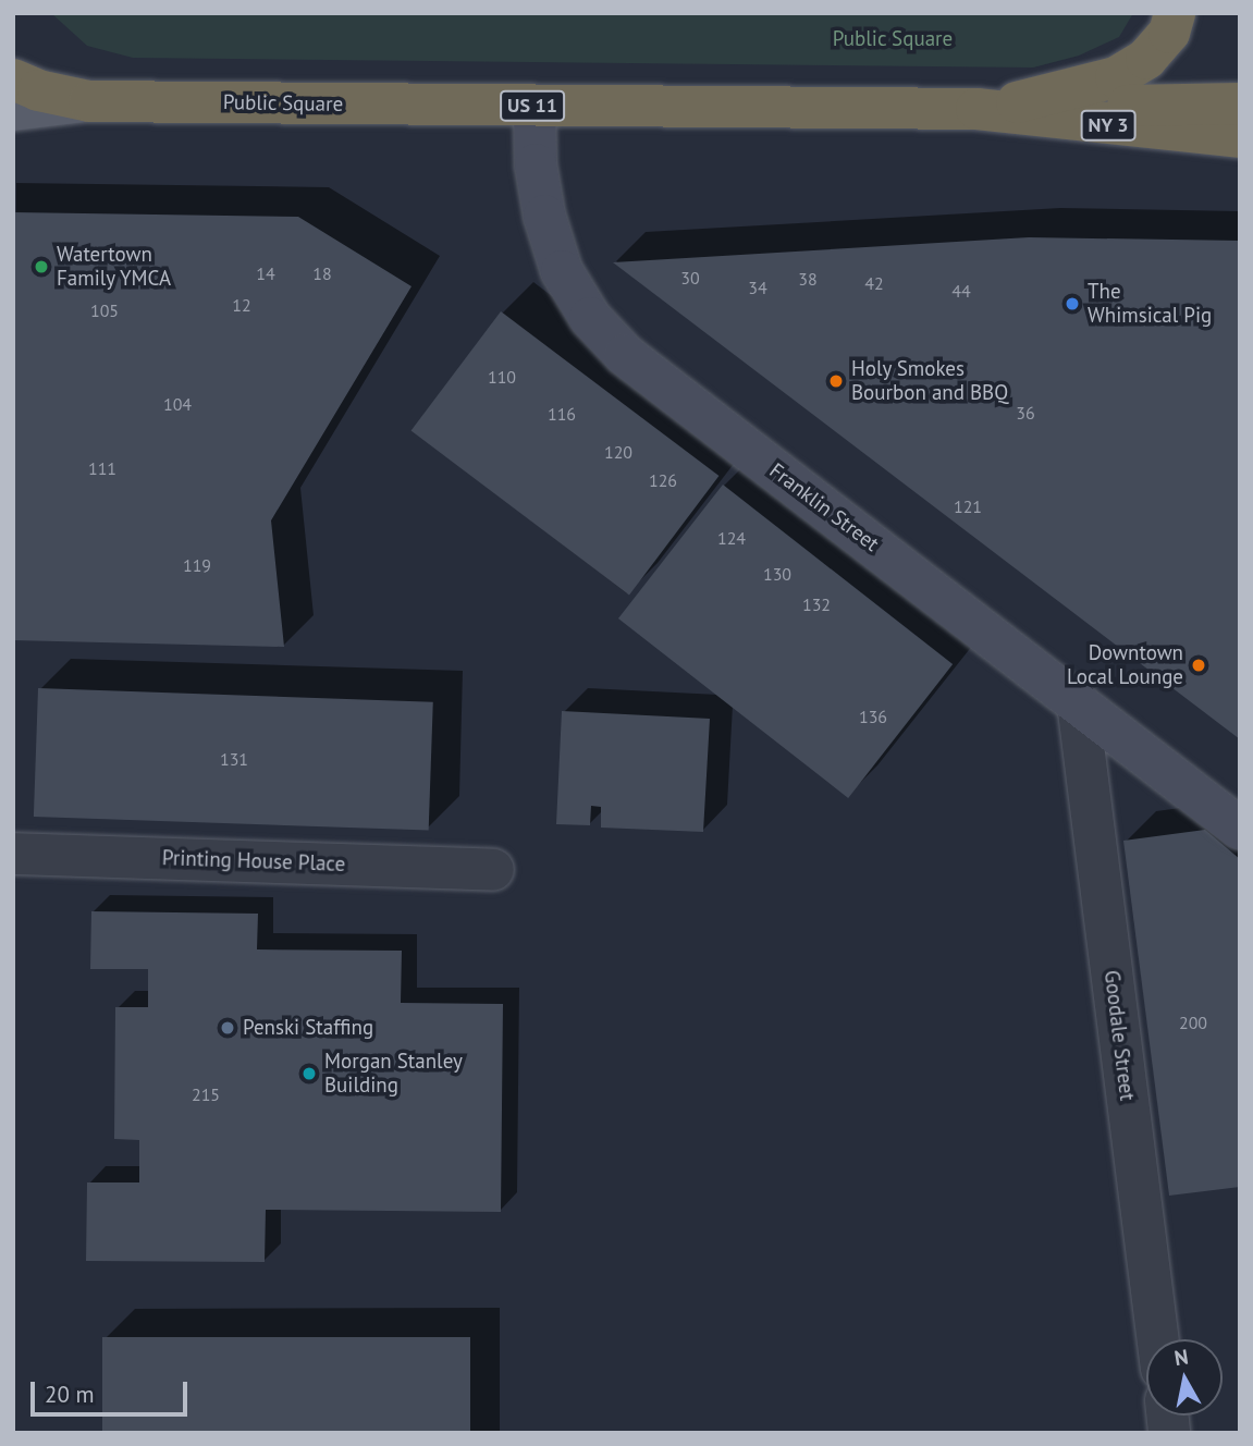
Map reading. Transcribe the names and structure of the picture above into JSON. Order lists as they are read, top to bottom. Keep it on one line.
{"streets":{"highway":["Public Square","US 11","NY 3"],"street":["Franklin Street","Printing House Place","Goodale Street"]},"crossings":[["Public Square","US 11"],["Public Square","Franklin Street"],["Franklin Street","Goodale Street"]],"parks":["Public Square"],"places":["Watertown Family YMCA","The Whimsical Pig","Holy Smokes Bourbon and BBQ","Downtown Local Lounge","Penski Staffing","Morgan Stanley Building"],"house_numbers":["14","18","30","38","42","34","44","12","105","110","104","36","116","120","111","126","121","124","119","130","132","136","131","200","215"],"scale_bar":"20 m","north":"top"}
